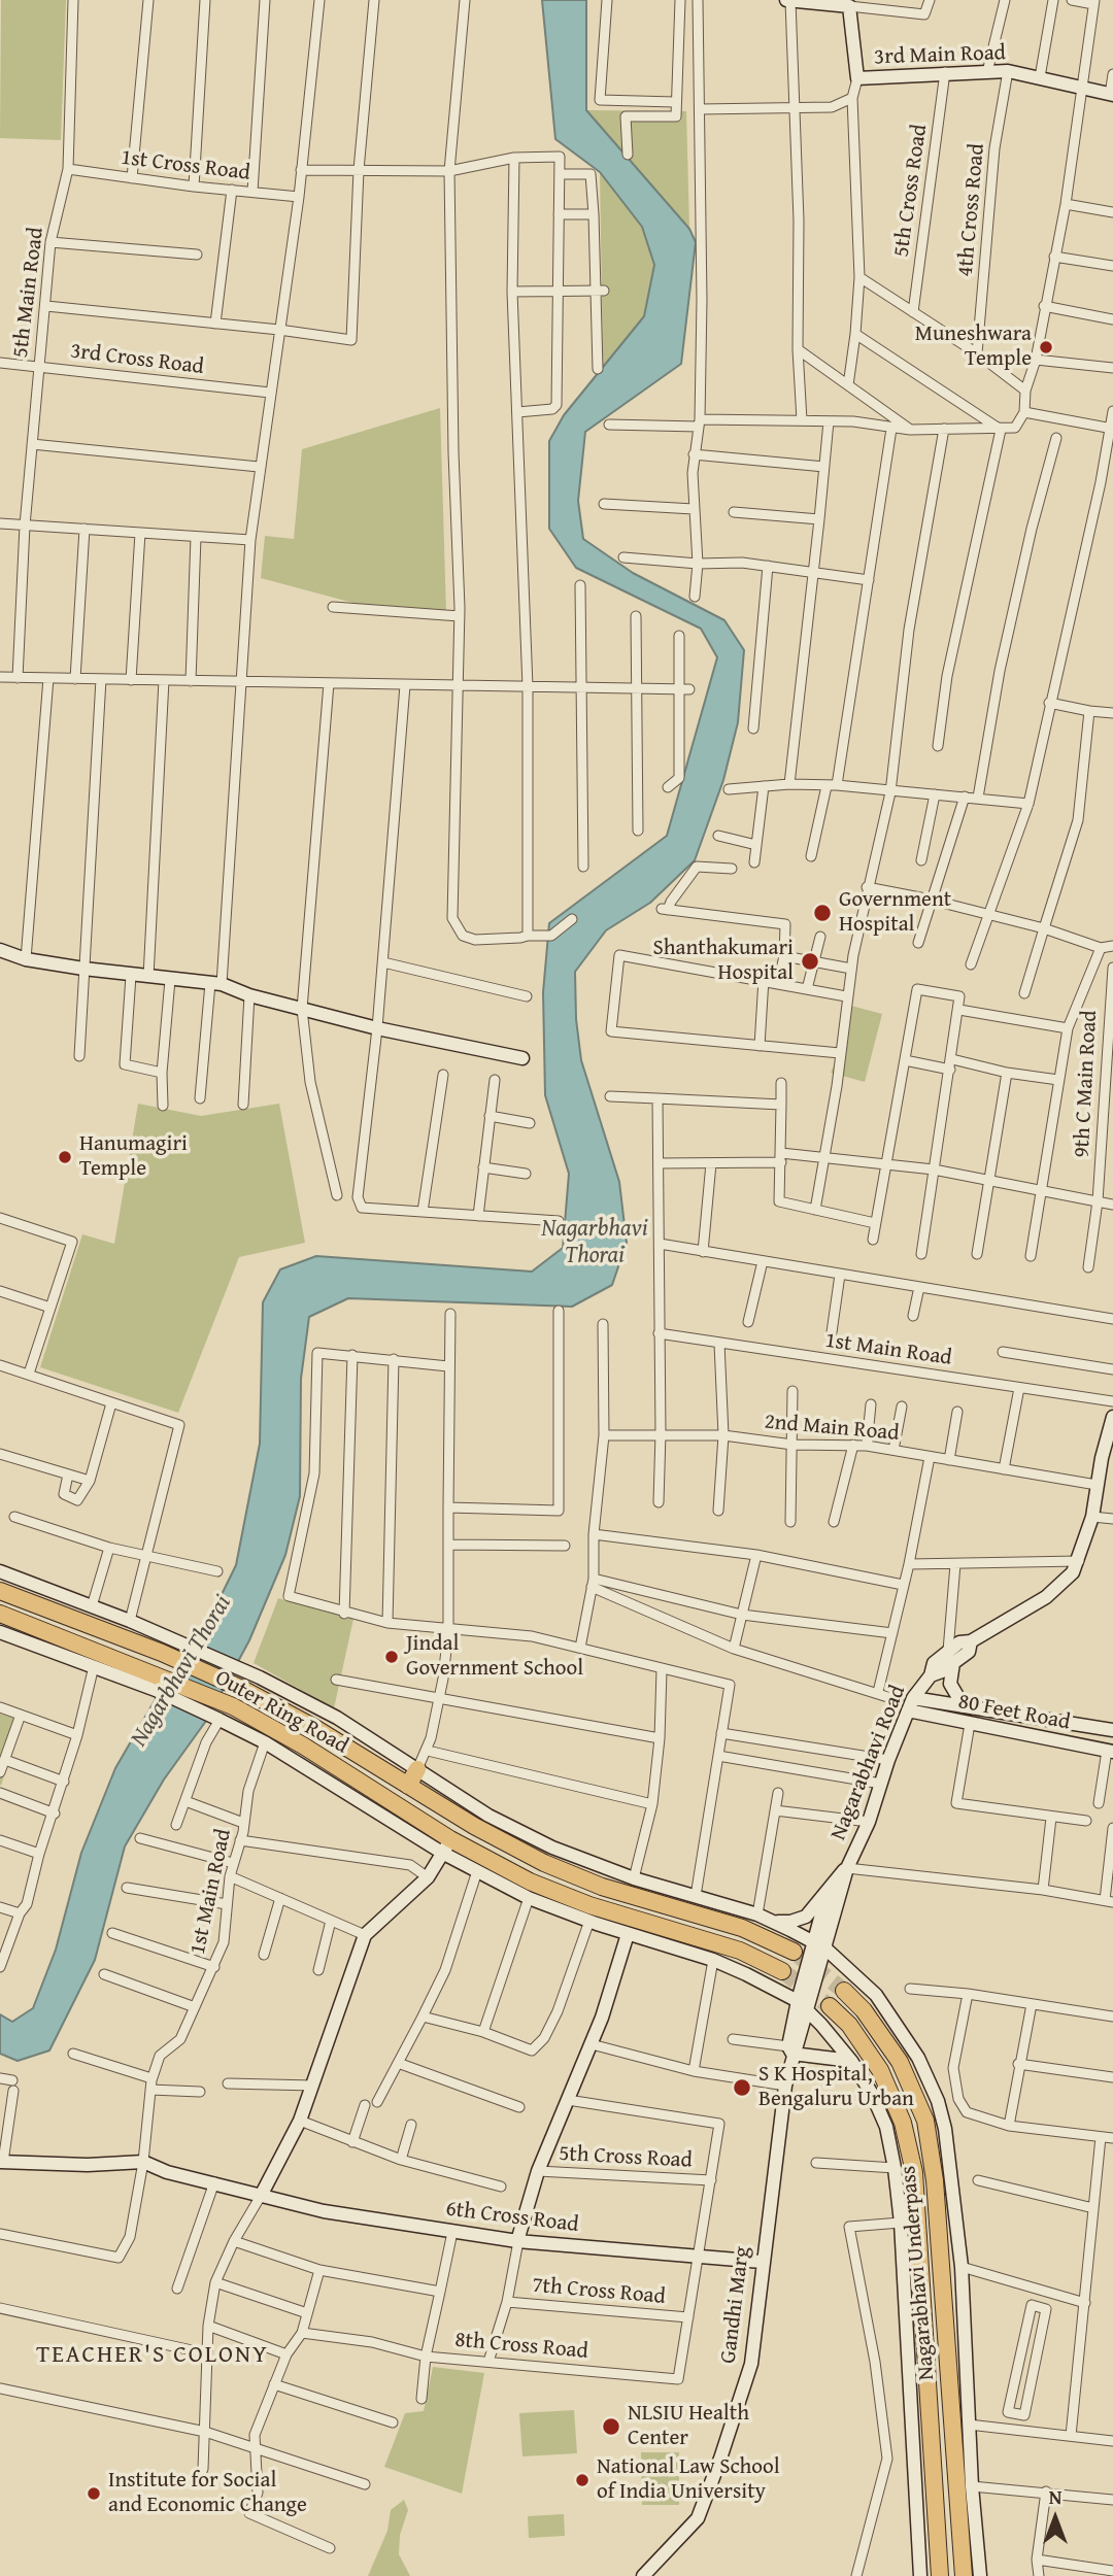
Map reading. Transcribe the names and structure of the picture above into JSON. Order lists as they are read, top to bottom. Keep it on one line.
{"streets":{"highway":["Outer Ring Road","Nagarabhavi Underpass"],"street":["3rd Main Road","1st Cross Road","5th Cross Road","4th Cross Road","5th Main Road","3rd Cross Road","9th C Main Road","1st Main Road","2nd Main Road","80 Feet Road","Nagarabhavi Road","6th Cross Road","7th Cross Road","Gandhi Marg","8th Cross Road"]},"crossings":[["3rd Main Road","5th Cross Road"],["3rd Main Road","4th Cross Road"],["1st Cross Road","5th Main Road"],["5th Main Road","3rd Cross Road"],["1st Main Road","6th Cross Road"],["80 Feet Road","Nagarabhavi Road"],["6th Cross Road","Gandhi Marg"],["7th Cross Road","8th Cross Road"]],"districts":["TEACHER'S COLONY"],"water":["Nagarbhavi Thorai"],"places":["Muneshwara Temple","Government Hospital","Shanthakumari Hospital","Hanumagiri Temple","Jindal Government School","S K Hospital, Bengaluru Urban","NLSIU Health Center","National Law School of India University","Institute for Social and Economic Change"],"north":"top"}
